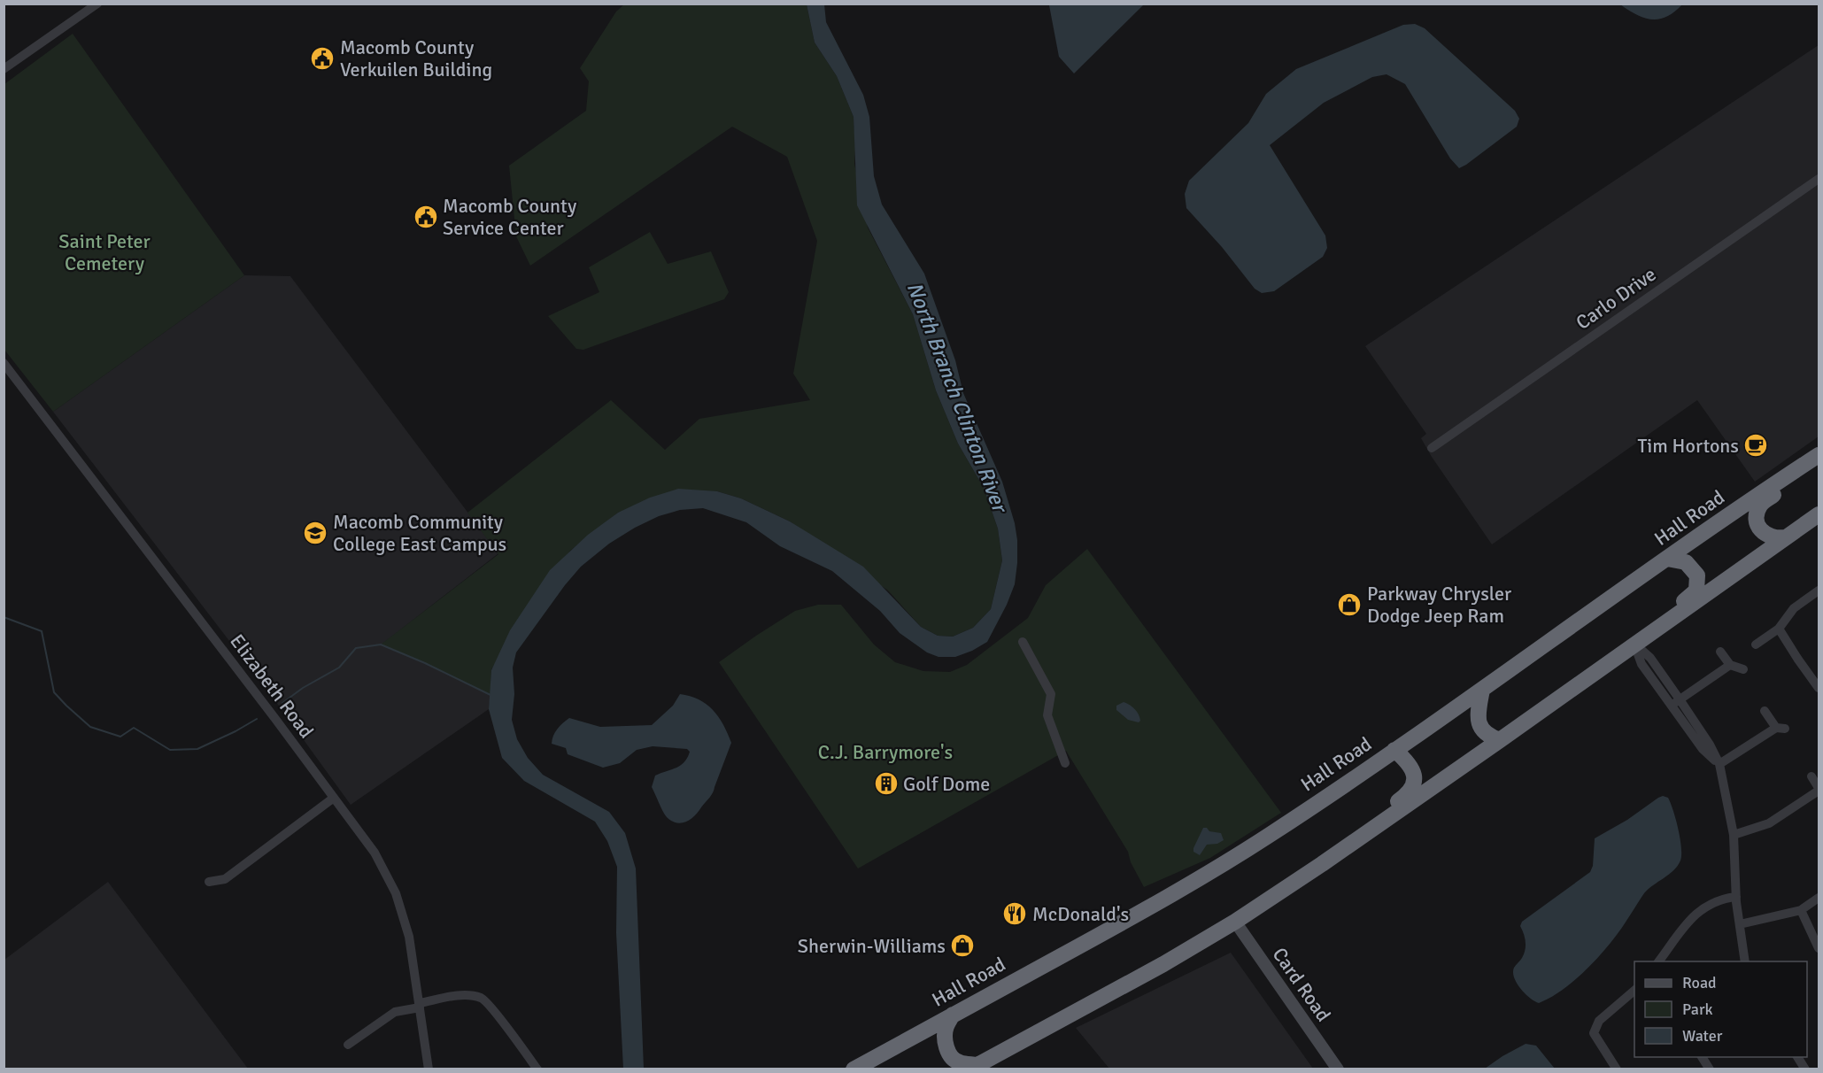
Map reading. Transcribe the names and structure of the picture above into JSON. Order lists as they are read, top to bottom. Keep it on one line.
{"streets":{"highway":["Hall Road"],"street":["Carlo Drive","Elizabeth Road","Card Road"]},"water":["North Branch Clinton River"],"parks":["Saint Peter Cemetery","C.J. Barrymore's"],"places":{"public building":["Macomb County Verkuilen Building","Macomb County Service Center"],"cafe":["Tim Hortons"],"school or university":["Macomb Community College East Campus"],"shop":["Parkway Chrysler Dodge Jeep Ram","Sherwin-Williams"],"building":["Golf Dome"],"restaurant":["McDonald's"]},"legend":["Road","Park","Water"]}
